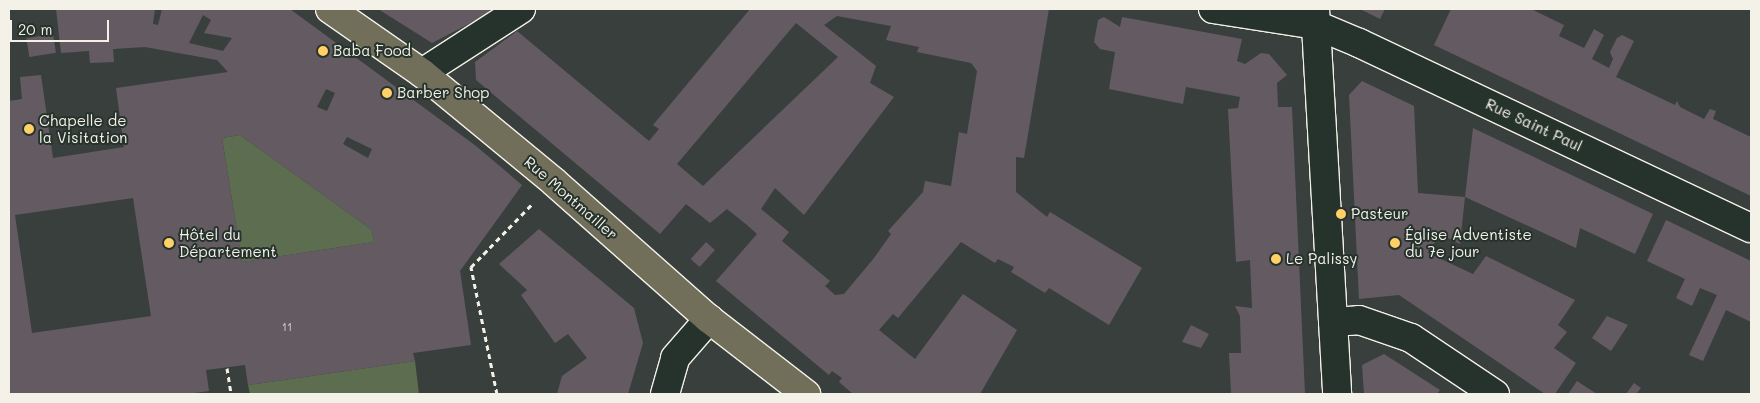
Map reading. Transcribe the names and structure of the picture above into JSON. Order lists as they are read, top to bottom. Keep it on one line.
{"streets":{"main road":["Rue Montmailler"],"street":["Rue Saint Paul"]},"places":["Baba Food","Barber Shop","Chapelle de la Visitation","Pasteur","Hôtel du Département","Église Adventiste du 7e jour","Le Palissy"],"house_numbers":["11"],"scale_bar":"20 m"}
